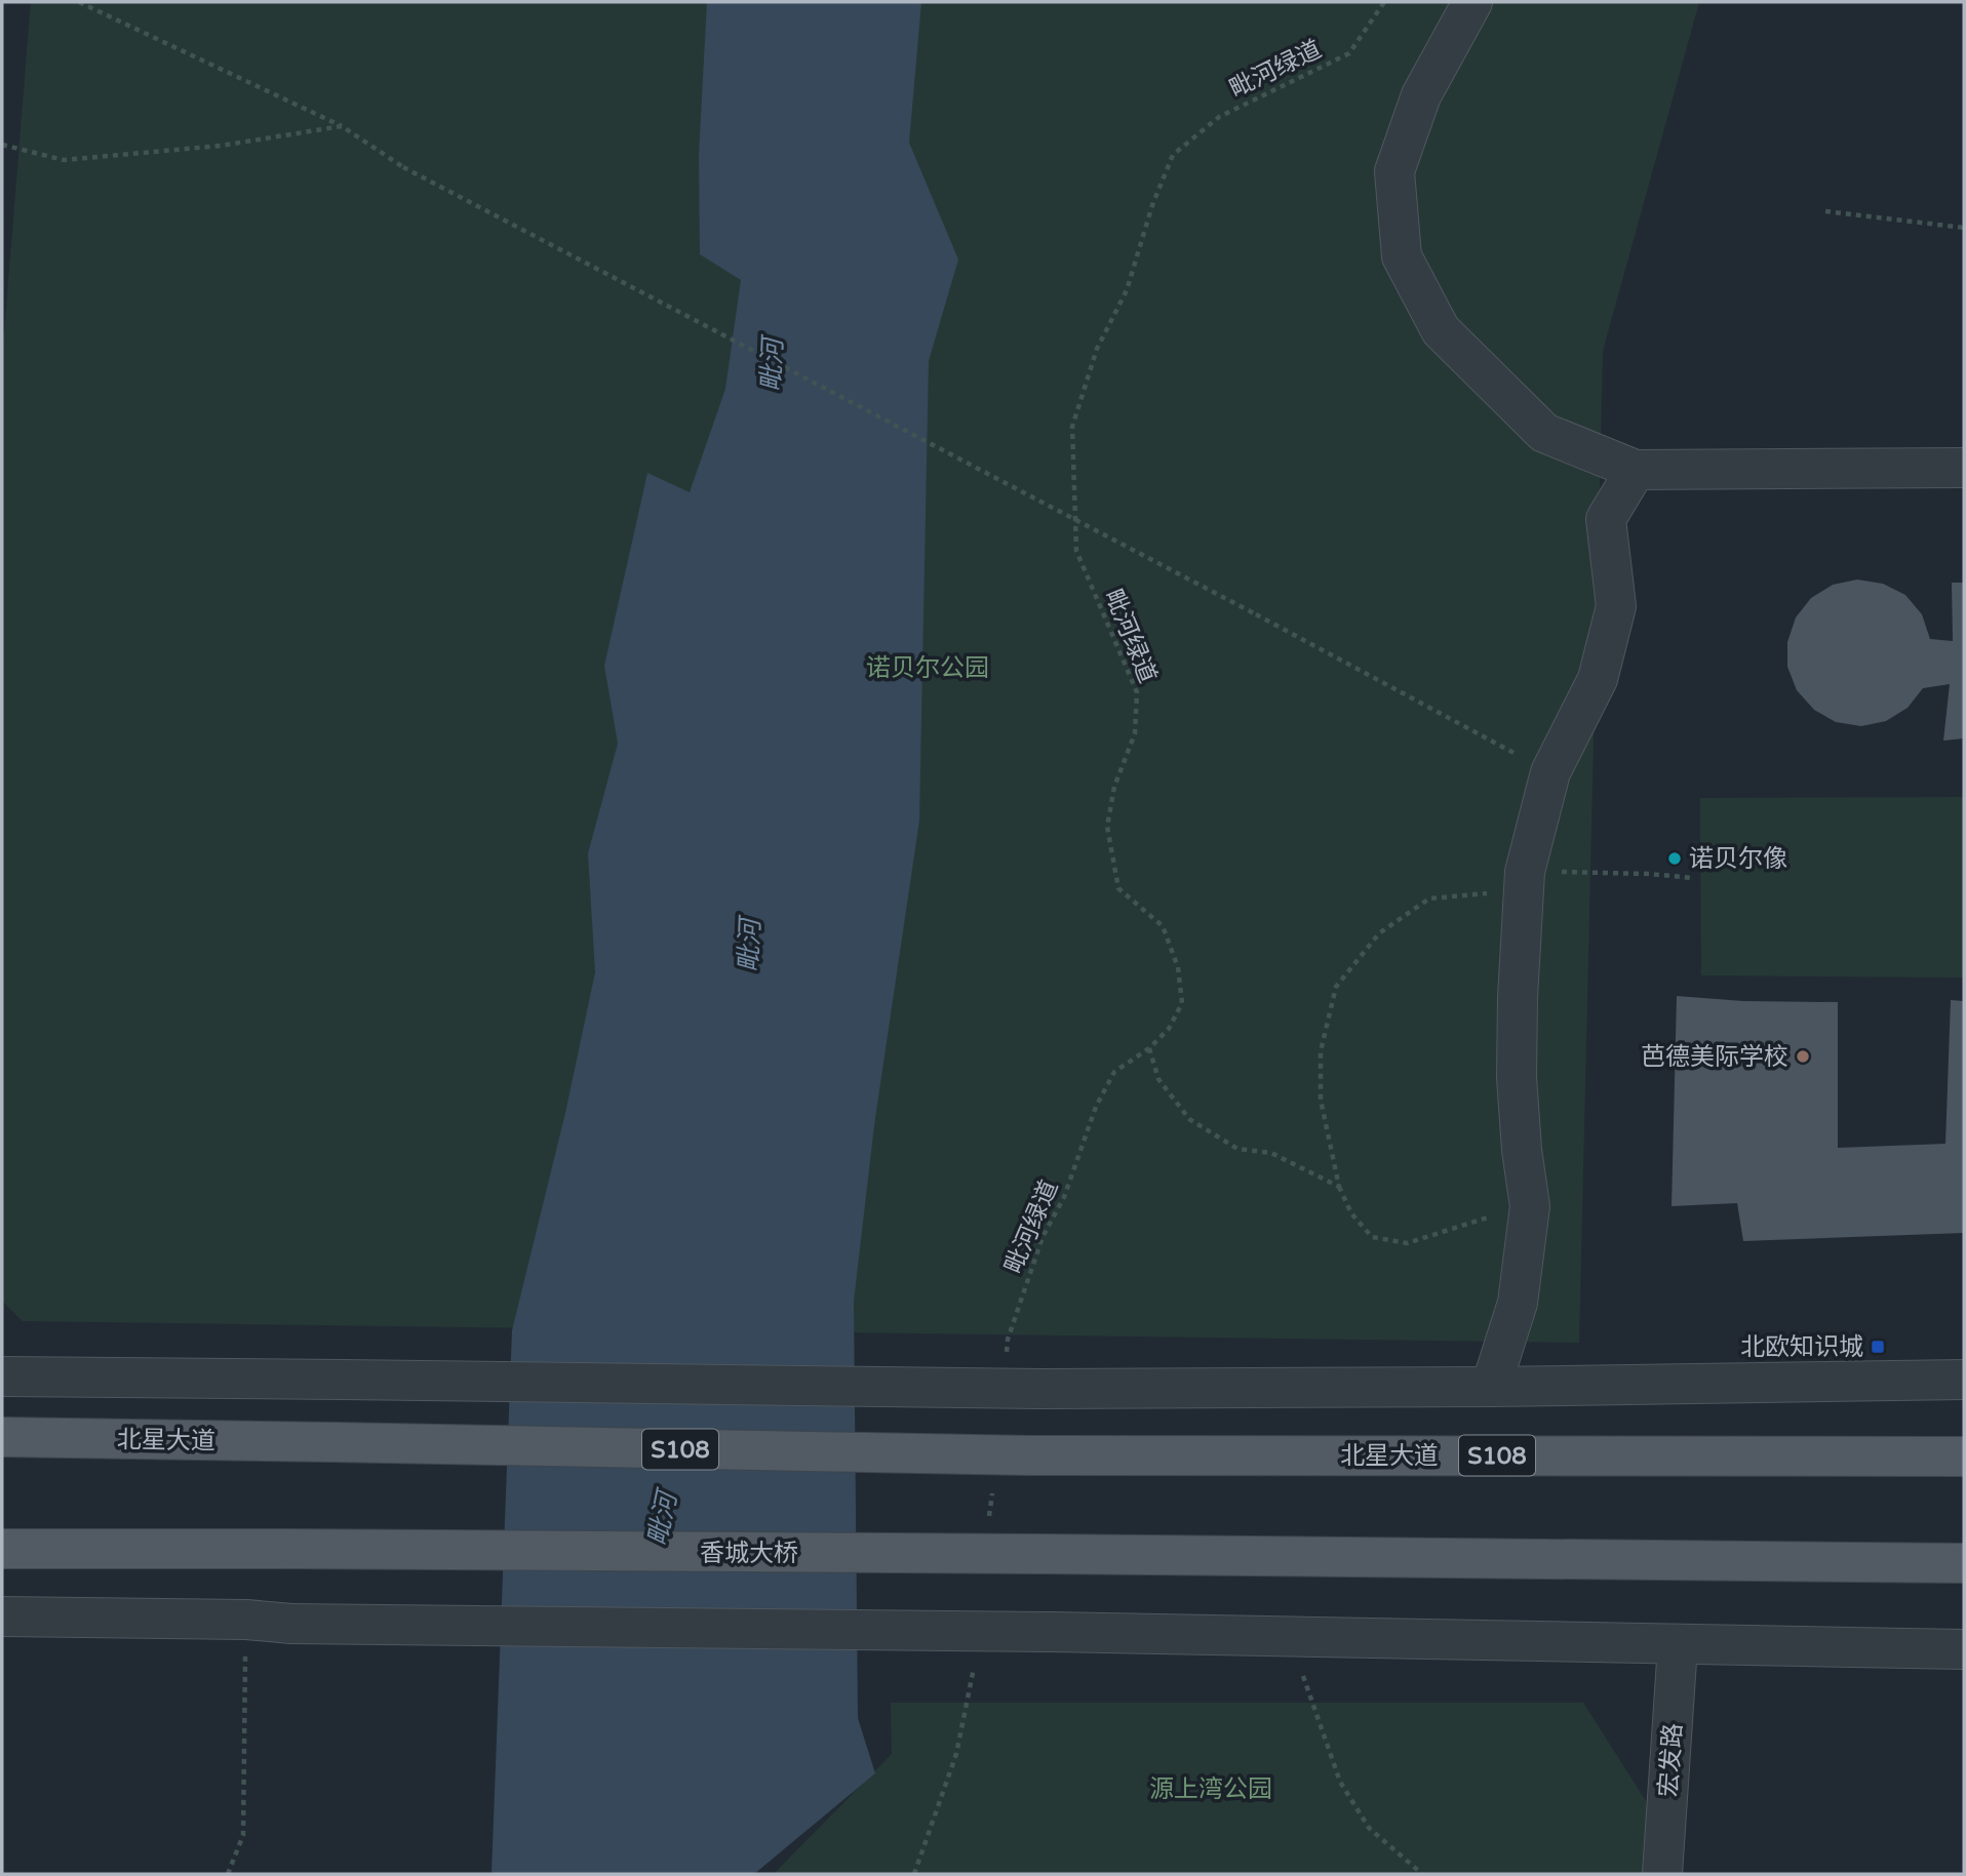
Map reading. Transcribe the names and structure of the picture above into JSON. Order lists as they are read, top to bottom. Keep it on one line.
{"streets":{"main road":["北星大道","S108","香城大桥"],"street":["宏发路"],"path":["毗河绿道"]},"water":["毗河"],"parks":["诺贝尔公园","源上湾公园"],"places":{"other":["诺贝尔像","芭德美际学校"],"transit":["北欧知识城"]}}
